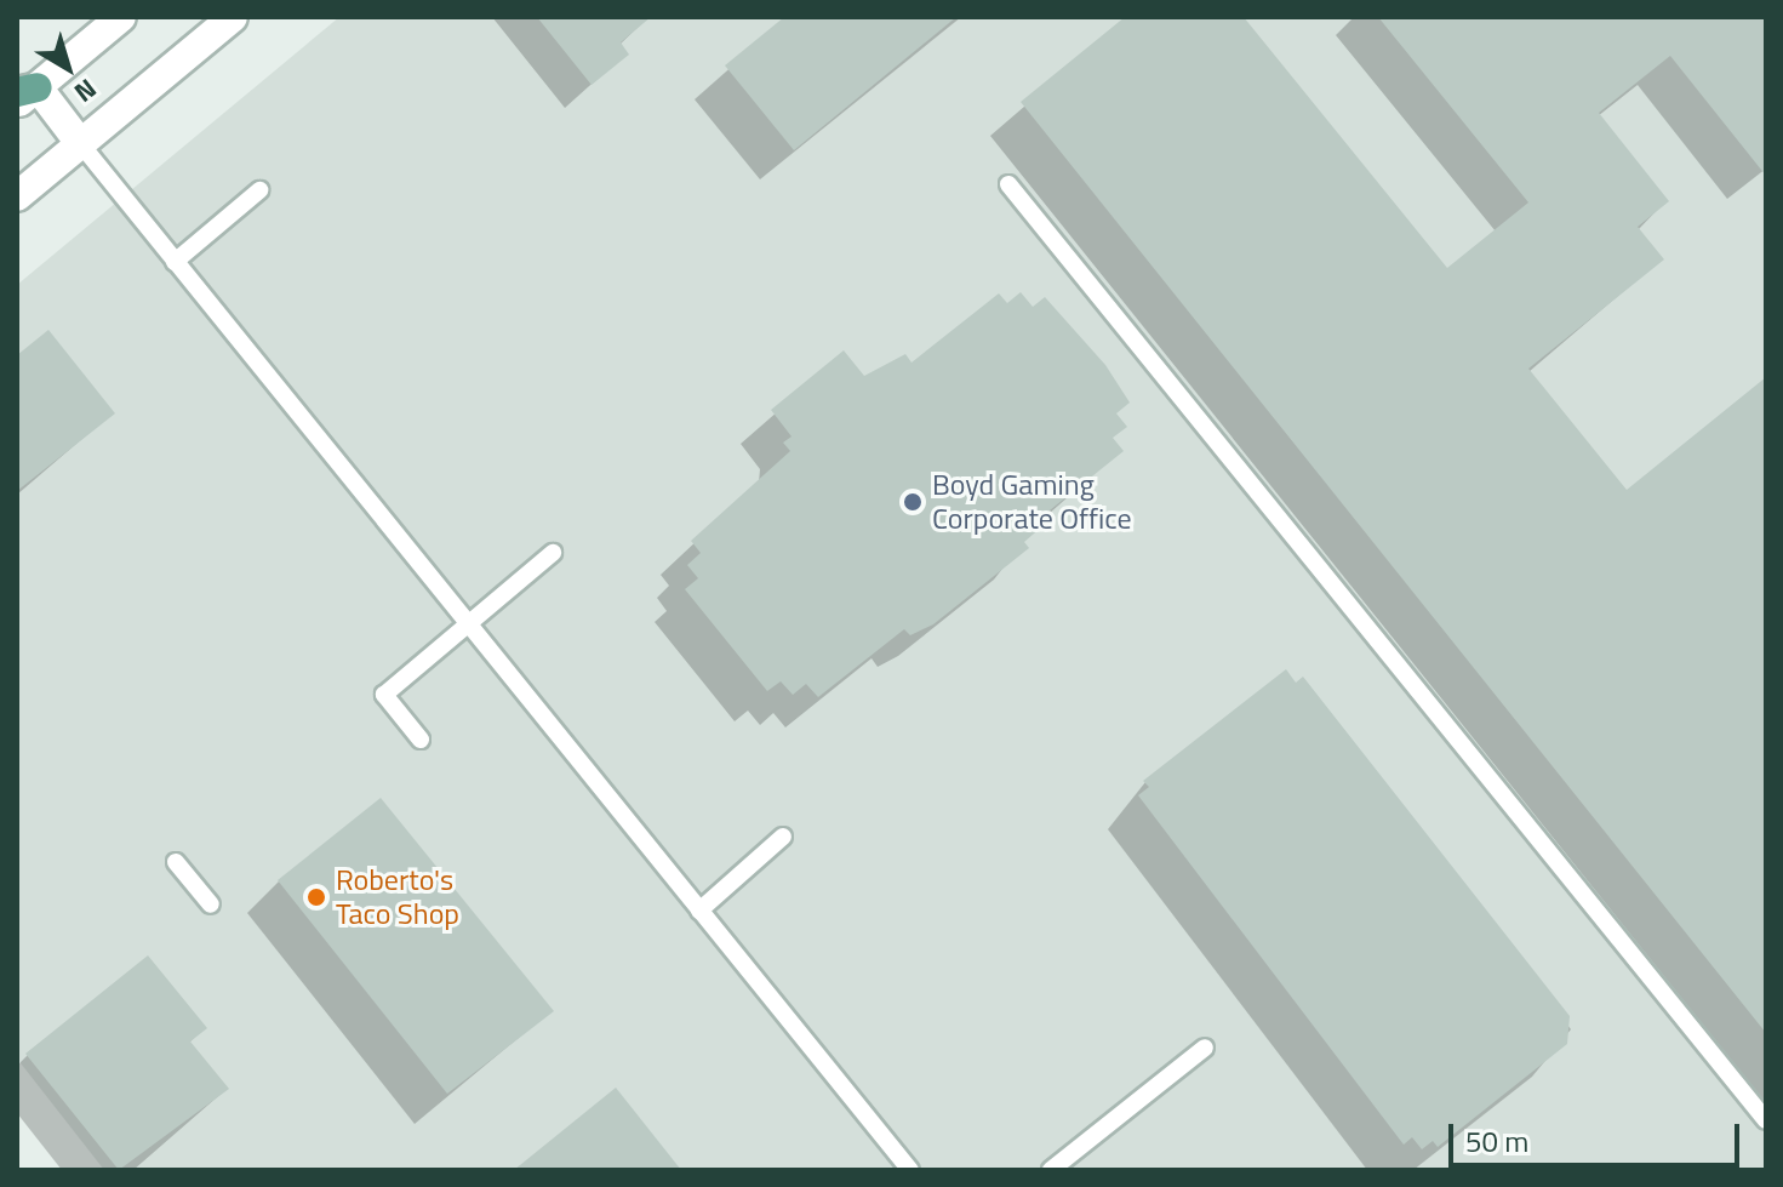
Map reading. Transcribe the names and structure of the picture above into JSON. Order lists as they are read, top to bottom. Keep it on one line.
{"places":["Boyd Gaming Corporate Office","Roberto's Taco Shop"],"scale_bar":"50 m","north":"bottom right"}
